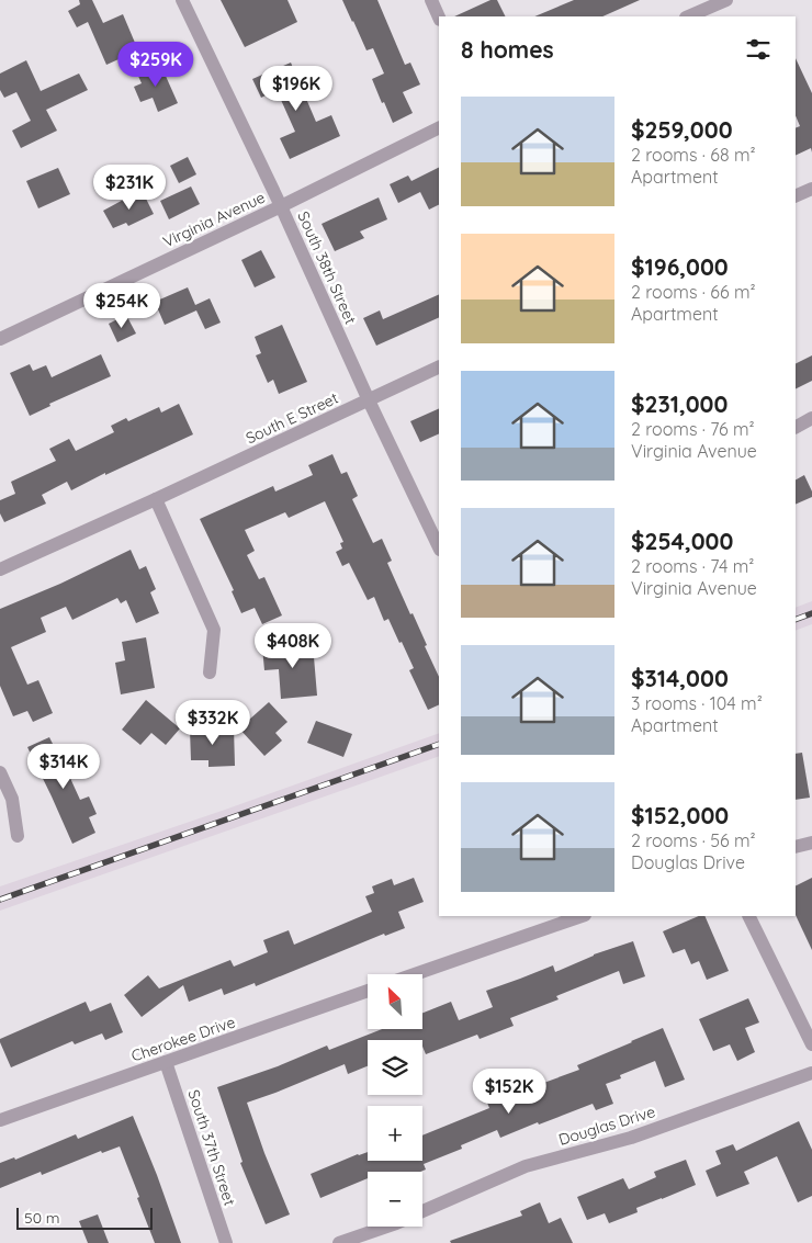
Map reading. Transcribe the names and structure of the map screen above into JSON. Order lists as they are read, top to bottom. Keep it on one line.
{"streets":{"street":["Virginia Avenue","South 38th Street","South E Street","Cherokee Drive","Douglas Drive","South 37th Street"]},"crossings":[["Virginia Avenue","South 38th Street"],["South 38th Street","South E Street"],["Cherokee Drive","South 37th Street"]],"scale_bar":"50 m","north":"top left","page":{"heading":"8 homes","price":["$259K","$196K","$231K","$254K","$408K","$332K","$314K","$152K"],"list":[{"name":"$259,000","note":"2 rooms · 68 m² · Apartment"},{"name":"$196,000","note":"2 rooms · 66 m² · Apartment"},{"name":"$231,000","note":"2 rooms · 76 m² · Virginia Avenue"},{"name":"$254,000","note":"2 rooms · 74 m² · Virginia Avenue"},{"name":"$314,000","note":"3 rooms · 104 m² · Apartment"},{"name":"$152,000","note":"2 rooms · 56 m² · Douglas Drive"}],"map_buttons":["+","−"],"scale":"50 m"}}
